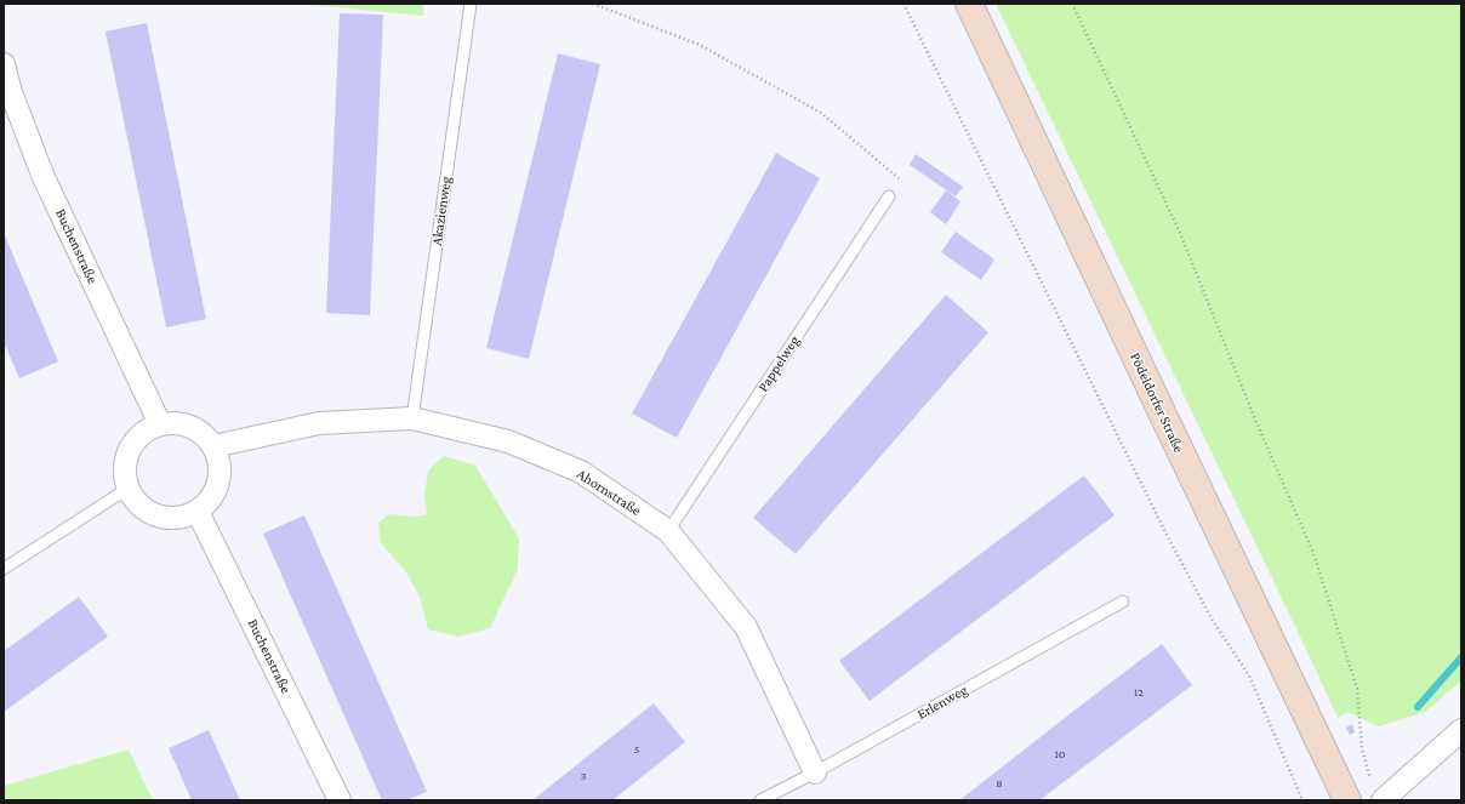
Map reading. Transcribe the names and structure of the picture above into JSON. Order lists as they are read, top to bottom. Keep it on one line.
{"streets":{"main road":["Pödeldorfer Straße"],"street":["Buchenstraße","Ahornstraße"],"lane":["Akazienweg","Pappelweg","Erlenweg"]},"crossings":[["Akazienweg","Ahornstraße"],["Buchenstraße","Ahornstraße"],["Pappelweg","Ahornstraße"],["Ahornstraße","Erlenweg"]],"house_numbers":["12","5","10","3","8"]}
